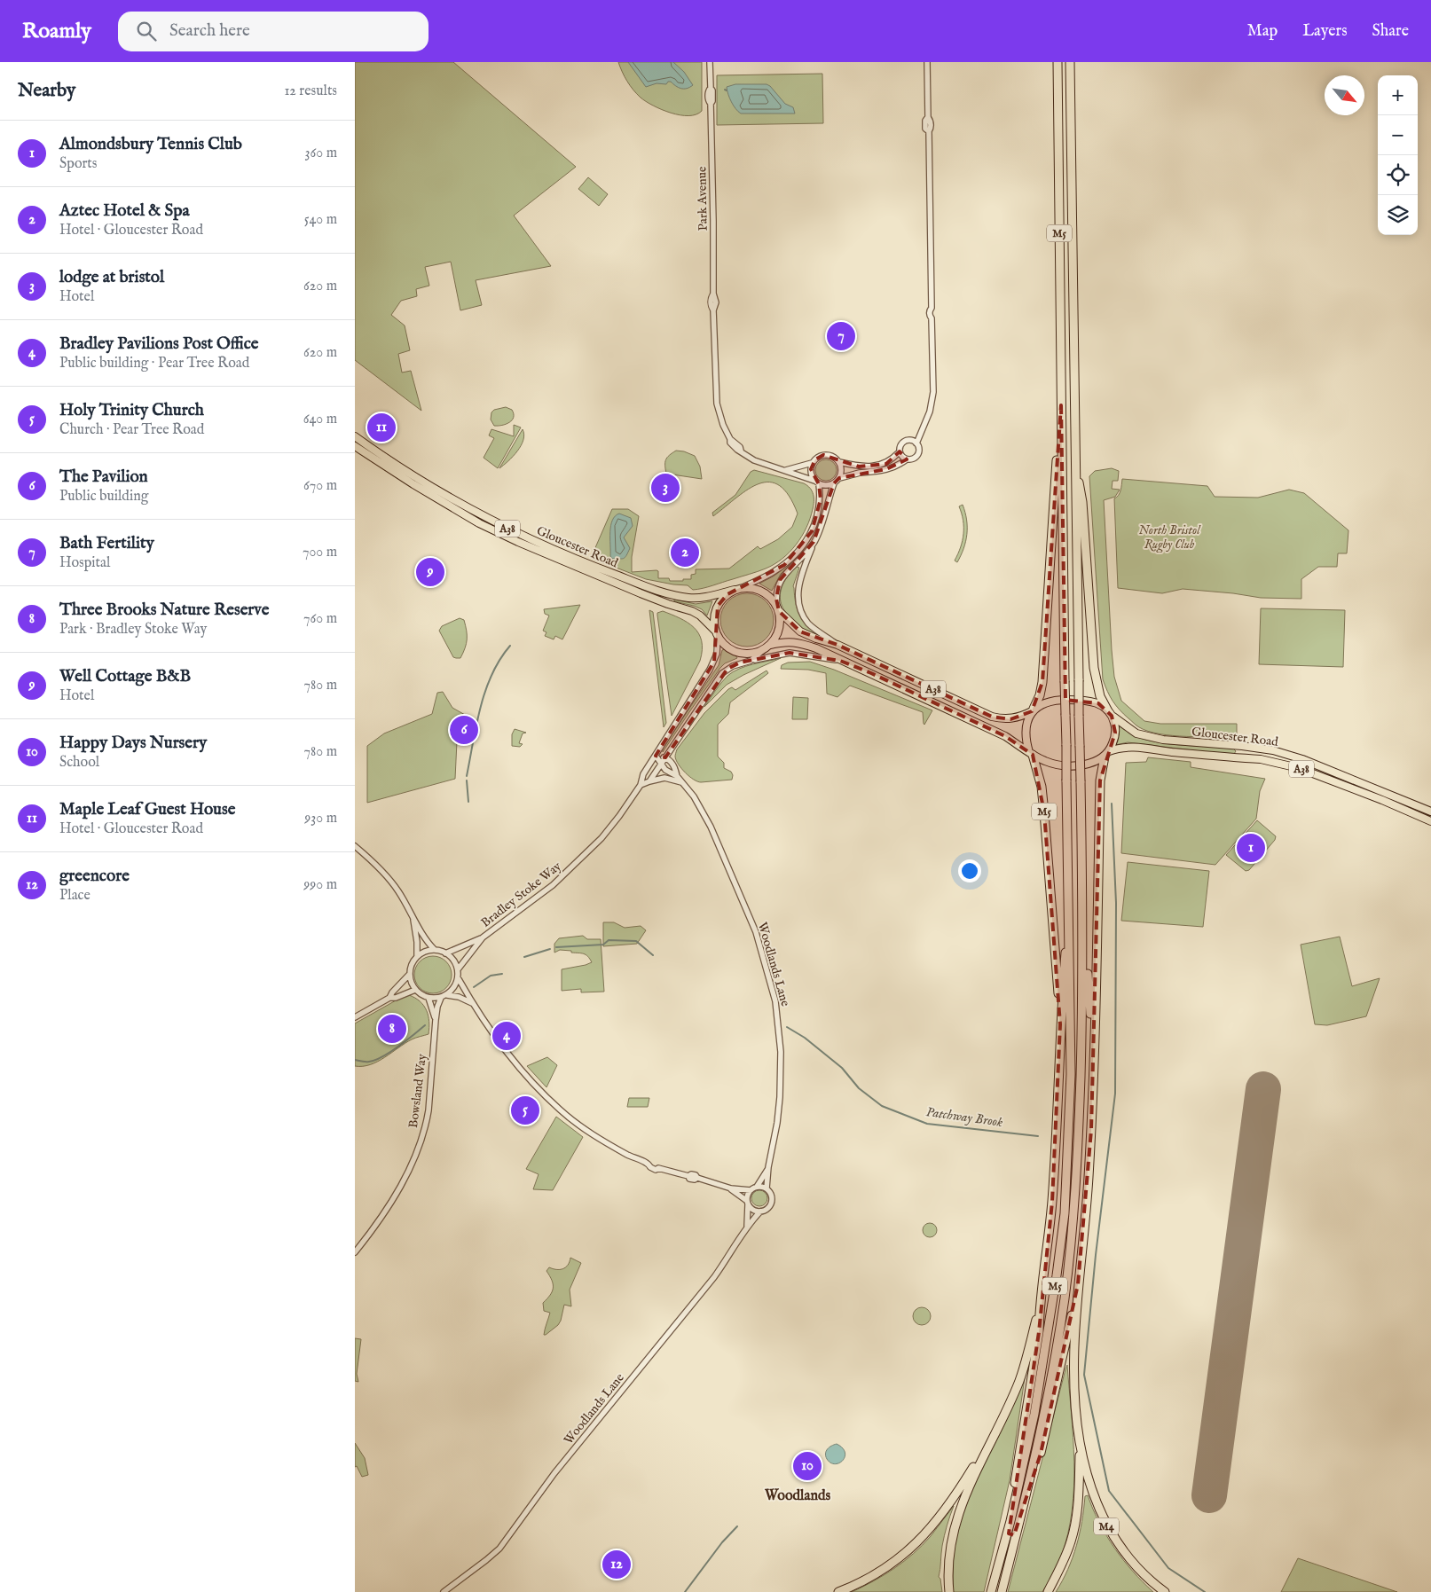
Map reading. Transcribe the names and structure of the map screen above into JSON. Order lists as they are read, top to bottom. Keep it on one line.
{"streets":{"highway":["M5","M4"],"main road":["A38","Gloucester Road"],"street":["Park Avenue","Bradley Stoke Way","Woodlands Lane","Bowsland Way"]},"crossings":[["M5","A38"],["M5","Gloucester Road"],["M5","M4"],["A38","Gloucester Road"],["A38","Bradley Stoke Way"],["Gloucester Road","Bradley Stoke Way"],["Bradley Stoke Way","Woodlands Lane"],["Bradley Stoke Way","Bowsland Way"]],"districts":["Woodlands"],"water":["Patchway Brook"],"parks":["North Bristol Rugby Club"],"north":"bottom right","page":{"header":"Roamly","search":"Search here","nav":["Map","Layers","Share"],"heading":["Nearby","12 results"],"map_buttons":["+","−"],"list":[{"mark":"1","name":"Almondsbury Tennis Club","note":"Sports","value":"360 m"},{"mark":"2","name":"Aztec Hotel & Spa","note":"Hotel · Gloucester Road","value":"540 m"},{"mark":"3","name":"lodge at bristol","note":"Hotel","value":"620 m"},{"mark":"4","name":"Bradley Pavilions Post Office","note":"Public building · Pear Tree Road","value":"620 m"},{"mark":"5","name":"Holy Trinity Church","note":"Church · Pear Tree Road","value":"640 m"},{"mark":"6","name":"The Pavilion","note":"Public building","value":"670 m"},{"mark":"7","name":"Bath Fertility","note":"Hospital","value":"700 m"},{"mark":"8","name":"Three Brooks Nature Reserve","note":"Park · Bradley Stoke Way","value":"760 m"},{"mark":"9","name":"Well Cottage B&B","note":"Hotel","value":"780 m"},{"mark":"10","name":"Happy Days Nursery","note":"School","value":"780 m"},{"mark":"11","name":"Maple Leaf Guest House","note":"Hotel · Gloucester Road","value":"930 m"},{"mark":"12","name":"greencore","note":"Place","value":"990 m"}],"pins":["7","11","3","2","9","6","1","8","4","5","10","12"]}}
